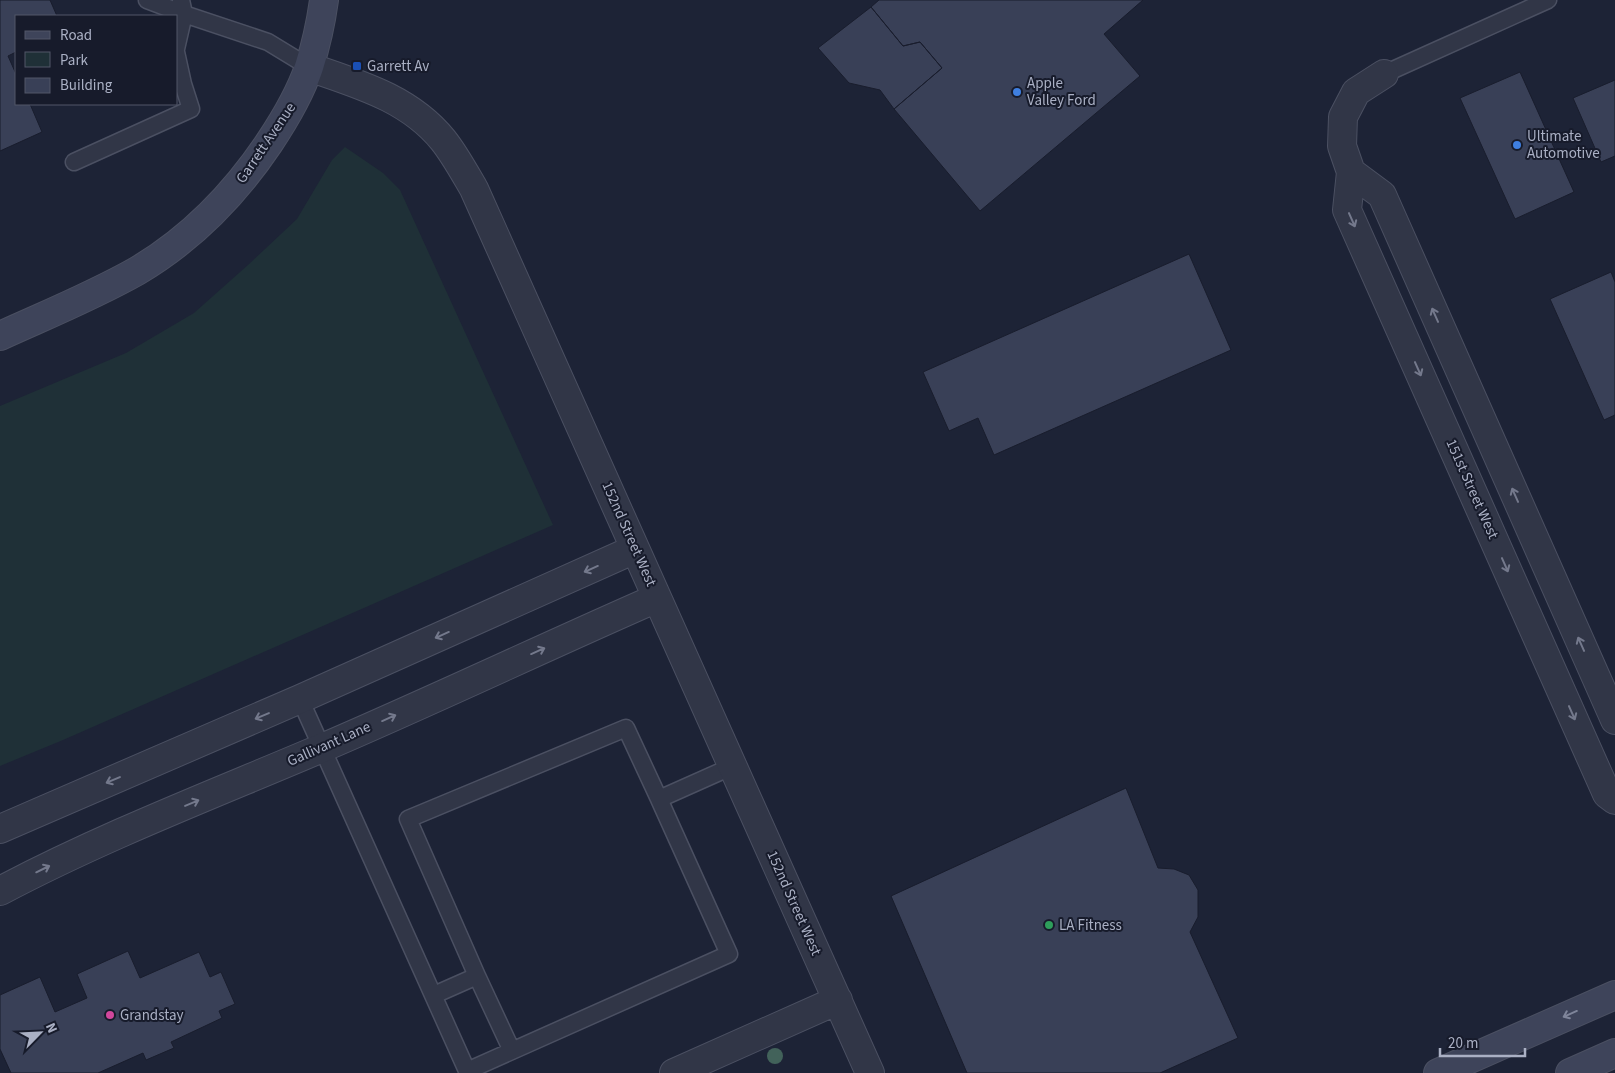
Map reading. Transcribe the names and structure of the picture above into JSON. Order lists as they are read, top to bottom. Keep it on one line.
{"streets":{"street":["Garrett Avenue","151st Street West","152nd Street West","Gallivant Lane"]},"crossings":[["Garrett Avenue","152nd Street West"],["152nd Street West","Gallivant Lane"]],"places":{"transit":["Garrett Av"],"other":["Apple Valley Ford","Ultimate Automotive","LA Fitness","Grandstay"]},"legend":["Road","Park","Building"],"scale_bar":"20 m","north":"top right"}
